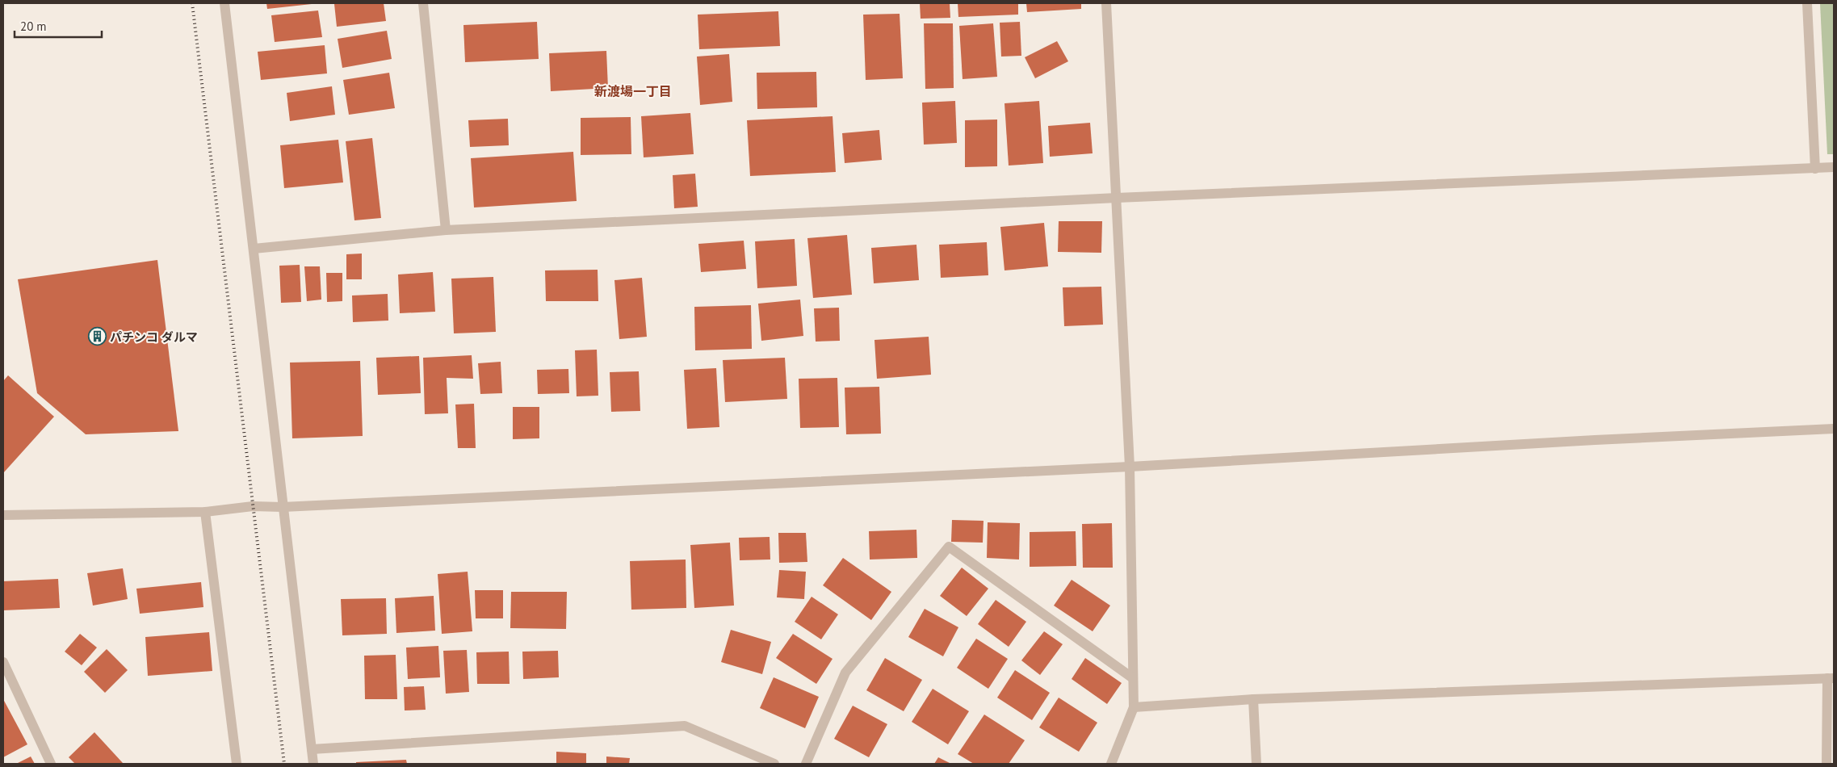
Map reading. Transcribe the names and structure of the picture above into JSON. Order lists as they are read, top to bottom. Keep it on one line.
{"districts":["新渡場一丁目"],"places":{"building":["パチンコ ダルマ"]},"scale_bar":"20 m"}
